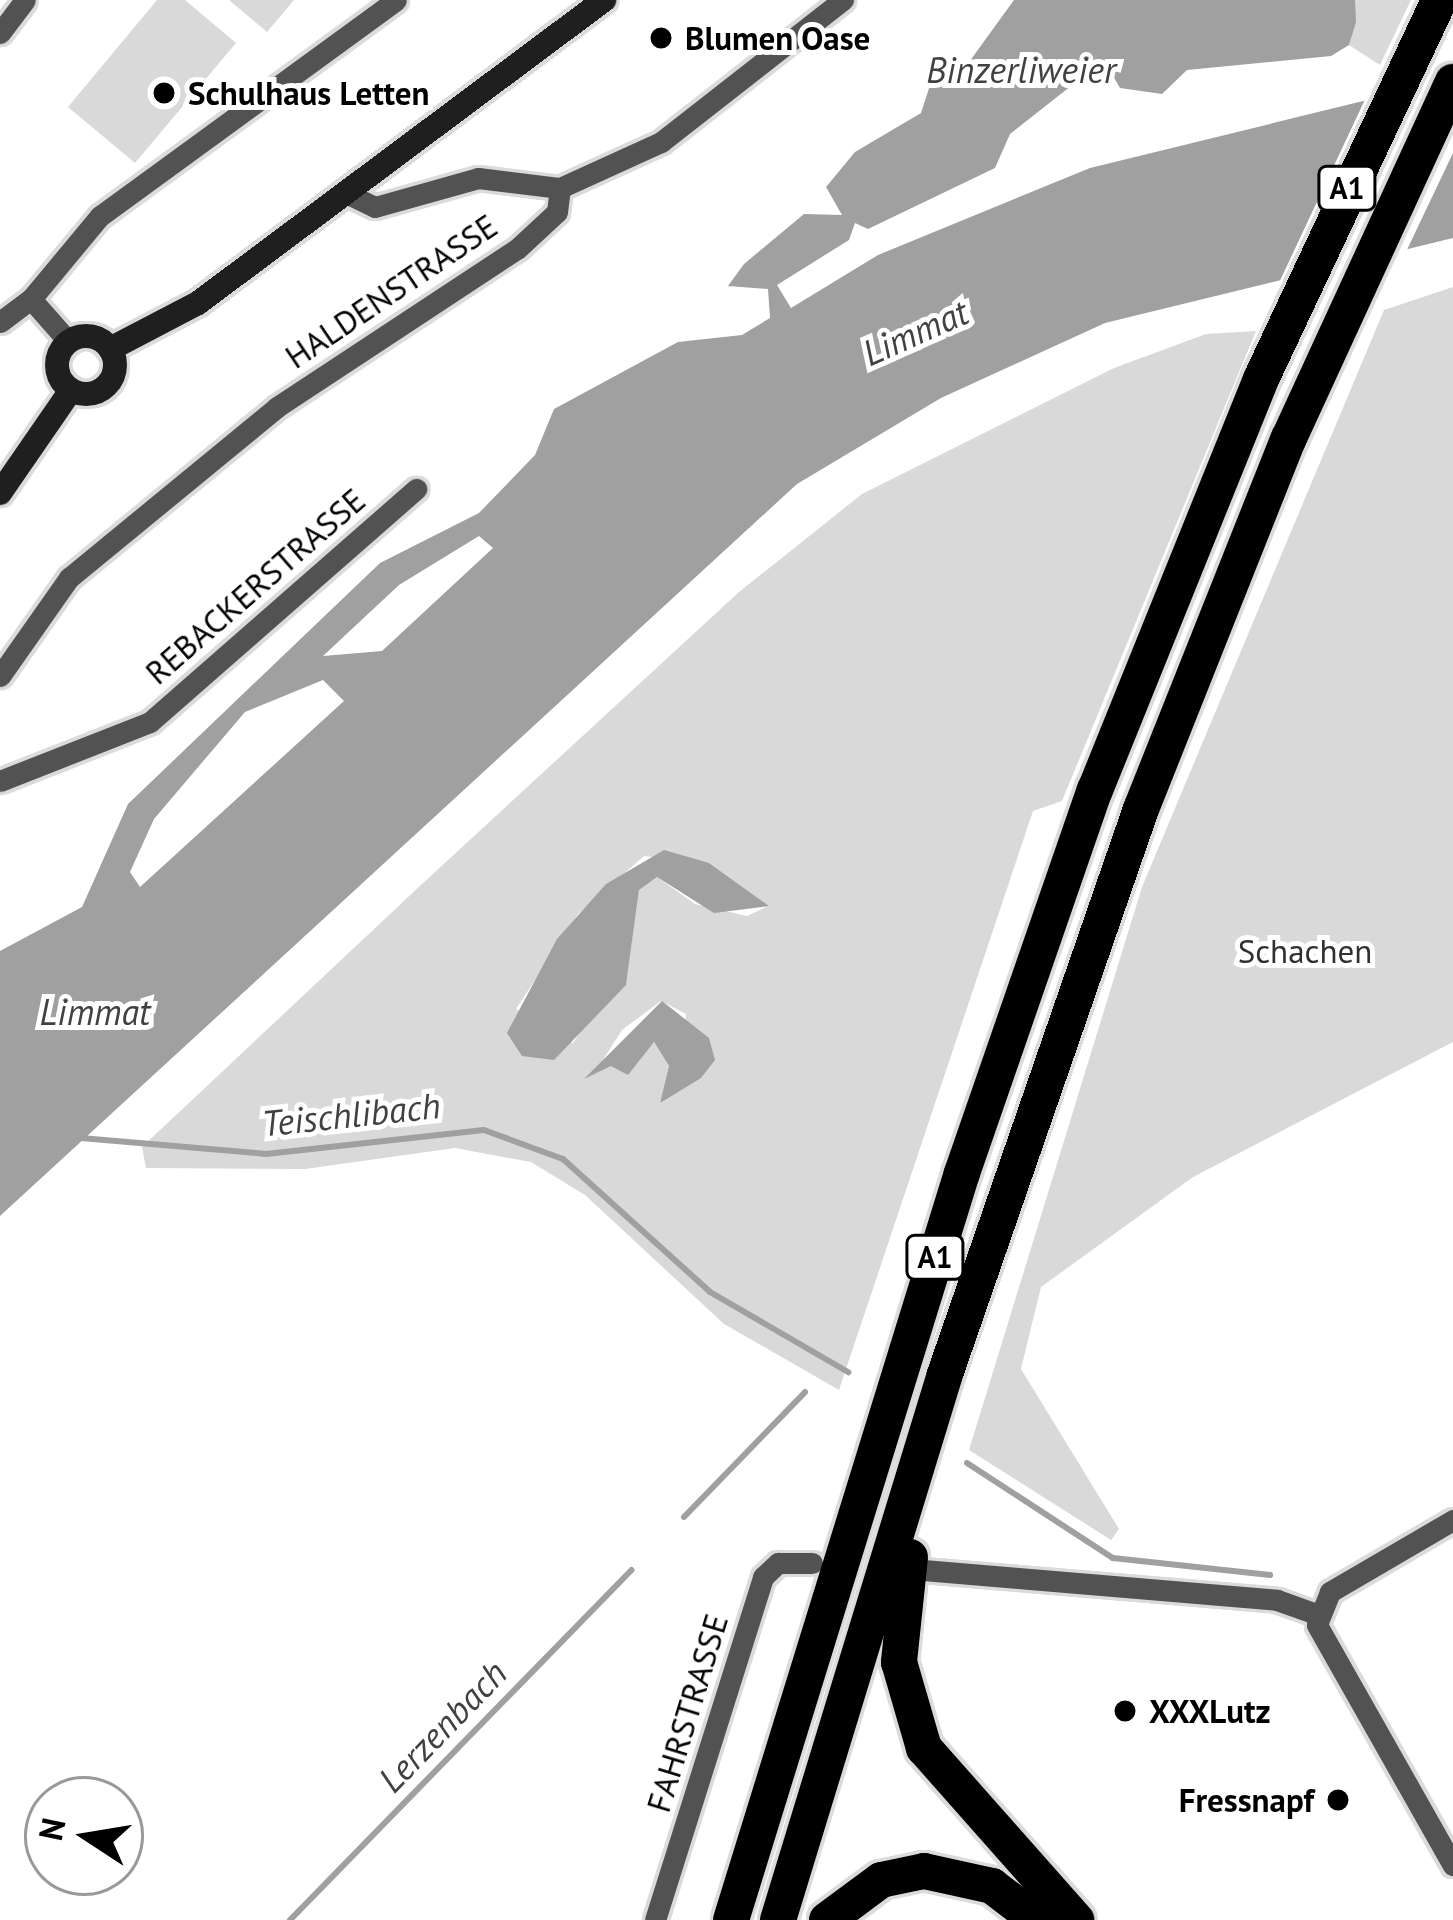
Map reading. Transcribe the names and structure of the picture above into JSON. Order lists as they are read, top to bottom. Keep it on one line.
{"streets":{"highway":["A1"],"street":["HALDENSTRASSE","REBACKERSTRASSE","FAHRSTRASSE"]},"water":["Binzerliweier","Limmat","Teischlibach","Lerzenbach"],"parks":["Schachen"],"places":["Blumen Oase","Schulhaus Letten","XXXLutz","Fressnapf"],"north":"left"}
